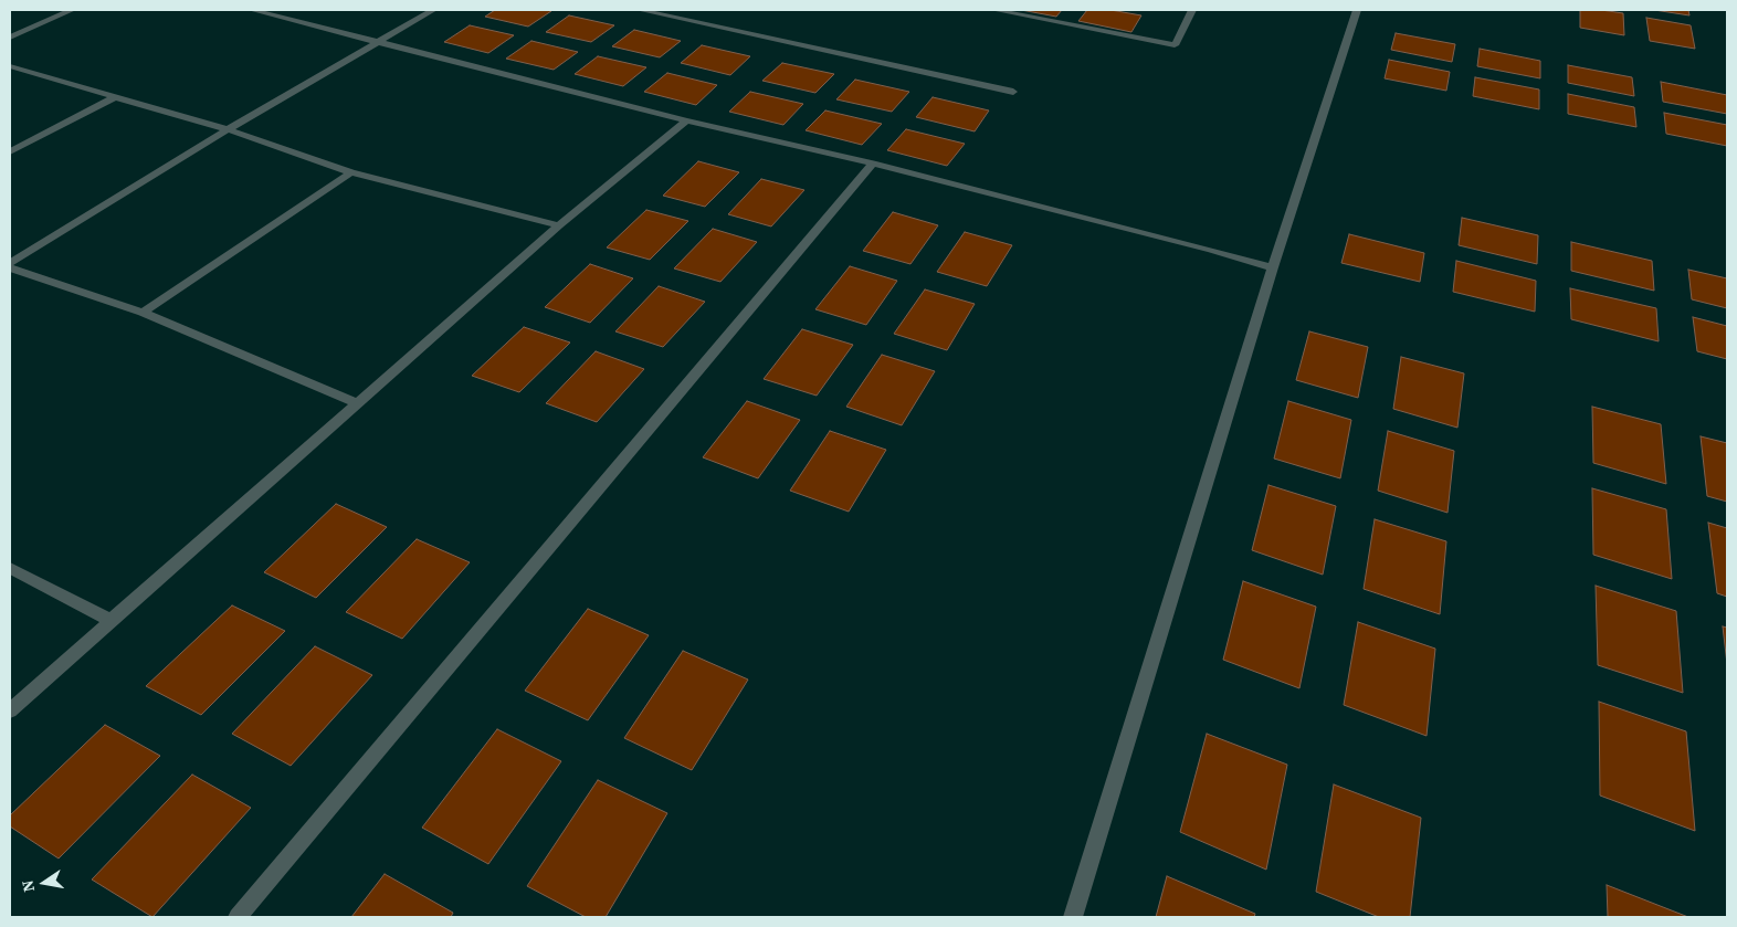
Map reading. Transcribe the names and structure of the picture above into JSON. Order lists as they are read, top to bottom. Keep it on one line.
{"north":"left"}
